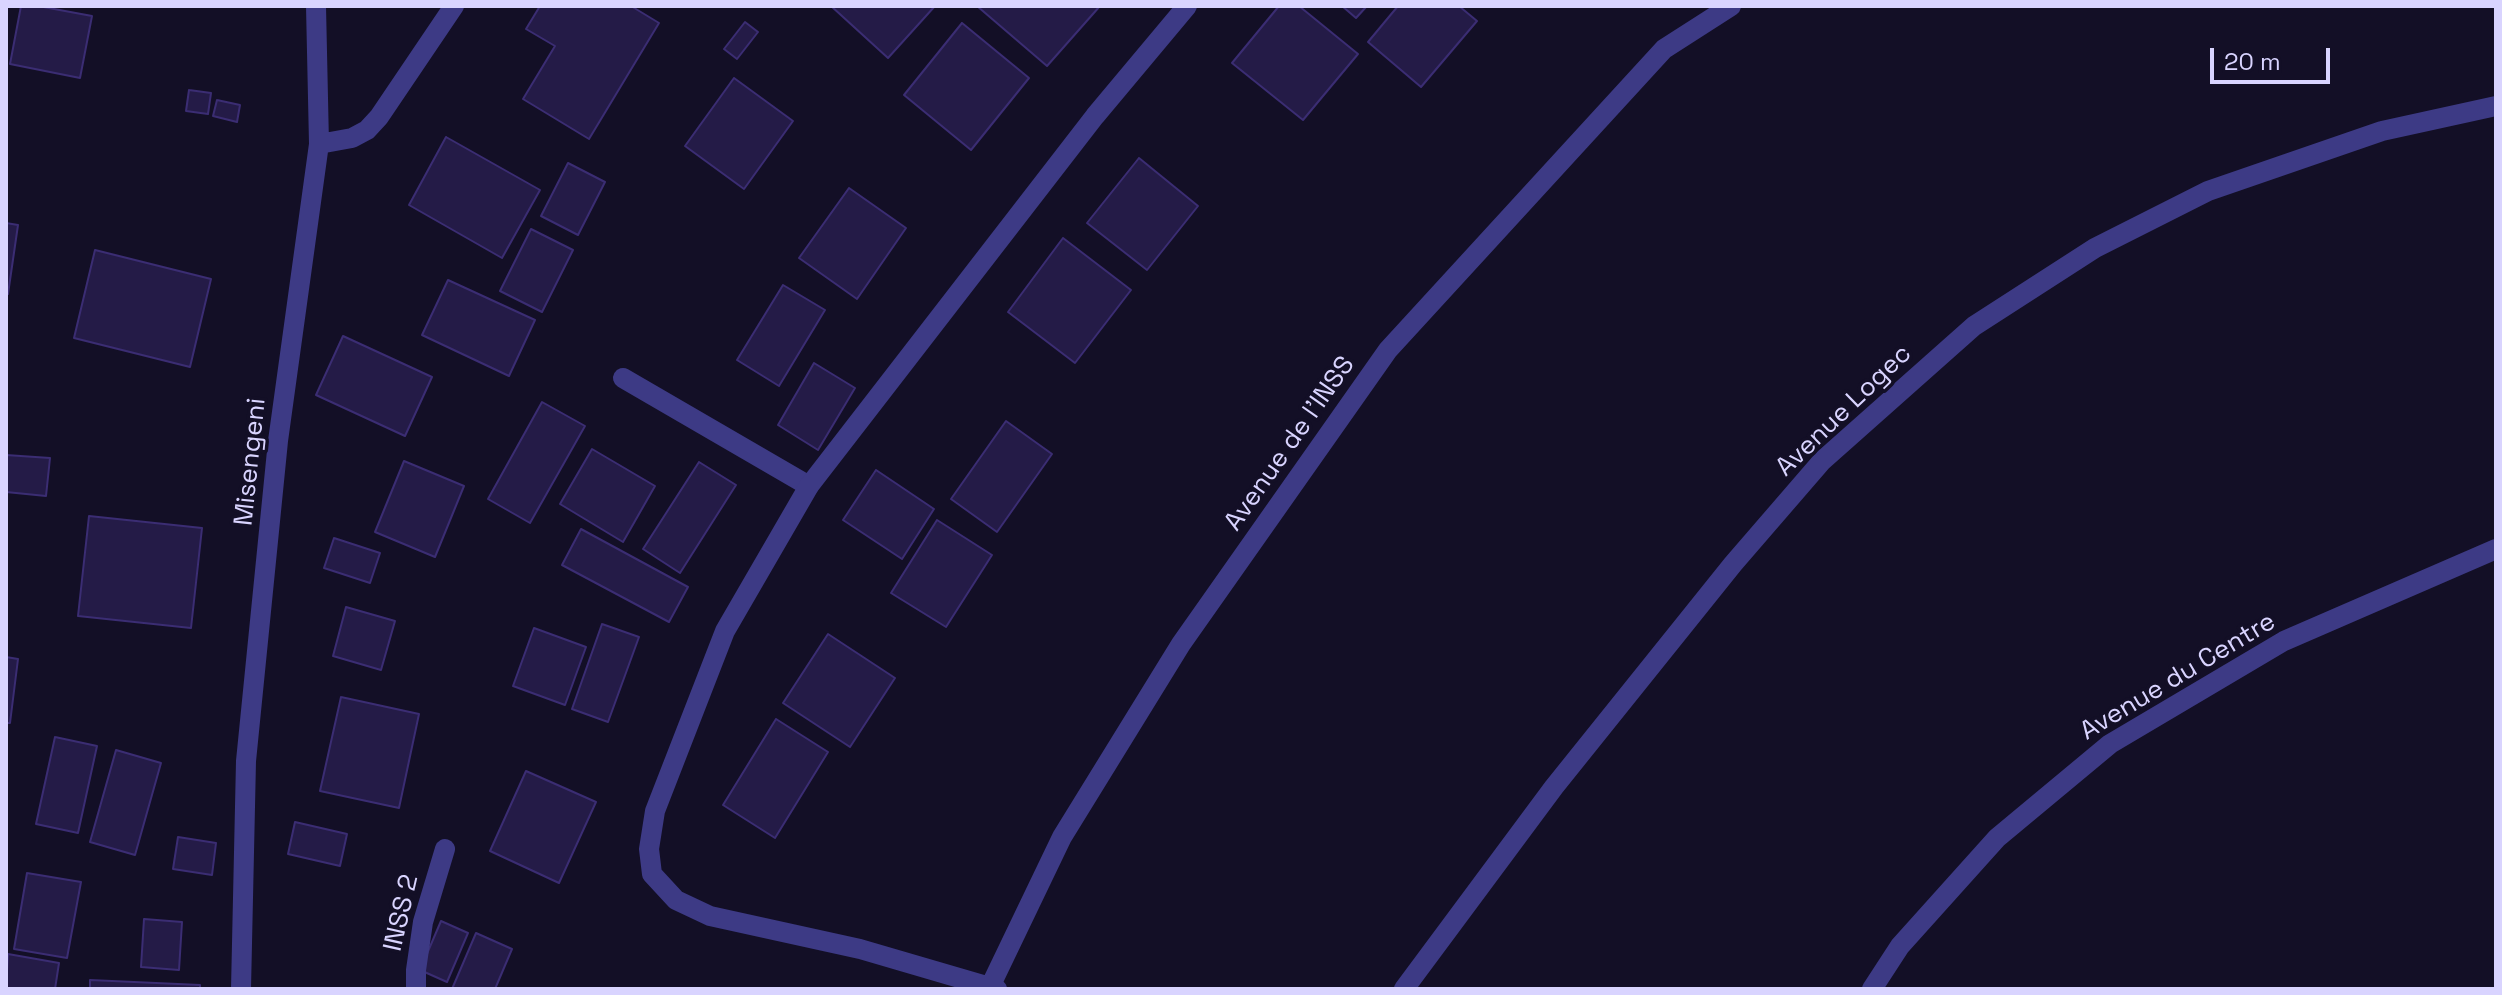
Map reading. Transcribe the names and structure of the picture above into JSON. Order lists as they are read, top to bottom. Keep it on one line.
{"streets":{"street":["Avenue Logec","Avenue de l'INSS","Misengeni","Avenue du Centre","INSS 2"]},"scale_bar":"20 m"}
